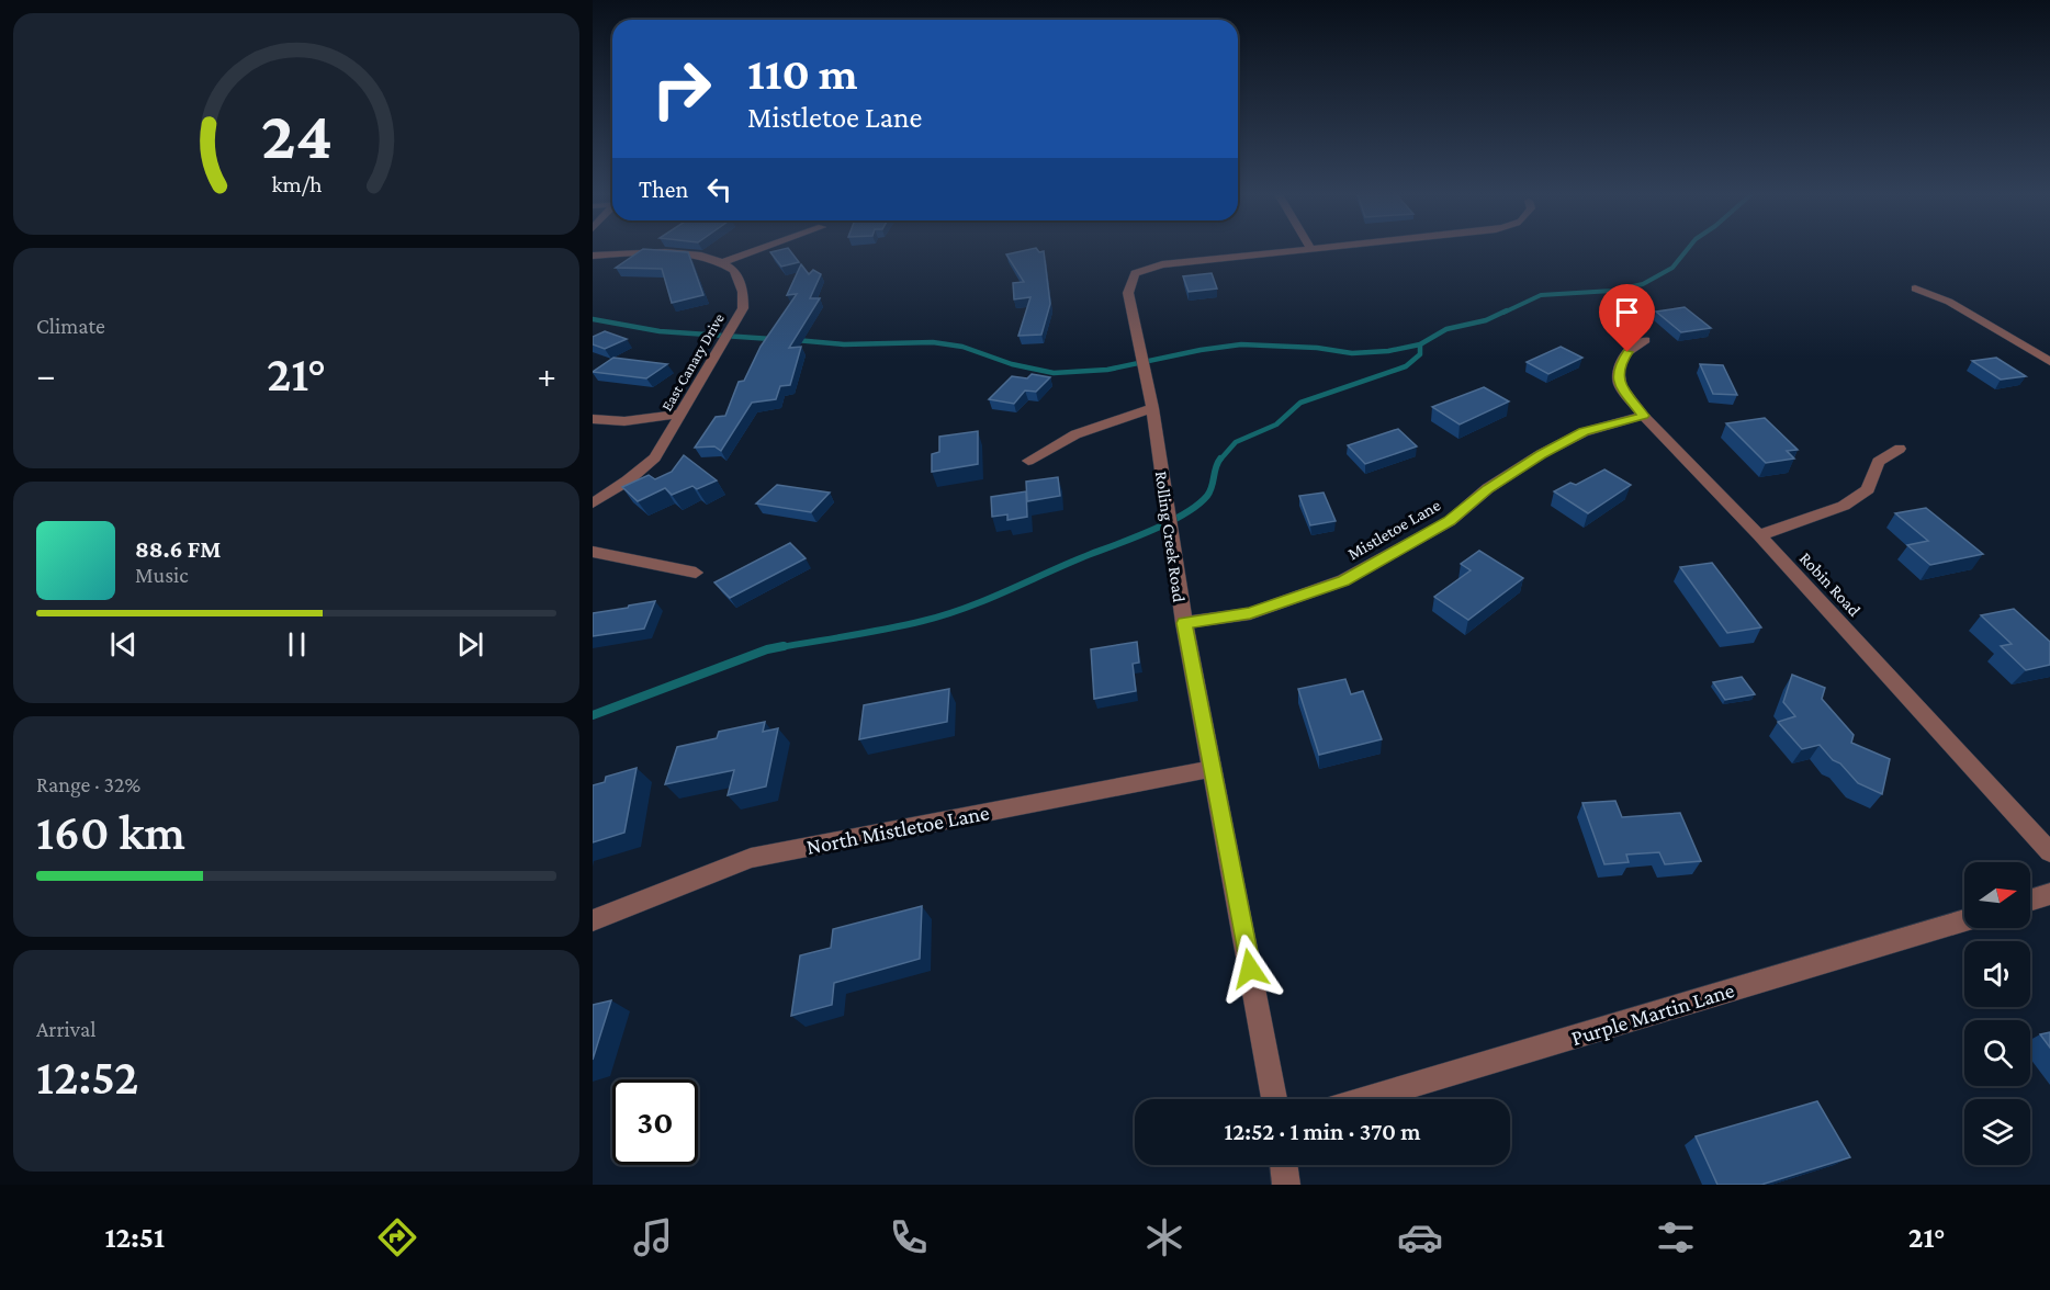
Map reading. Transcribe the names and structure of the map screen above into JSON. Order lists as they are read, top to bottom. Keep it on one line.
{"streets":{"street":["East Canary Drive","Mistletoe Lane","Rolling Creek Road","Robin Road","North Mistletoe Lane","Purple Martin Lane"]},"crossings":[["Mistletoe Lane","Rolling Creek Road"],["Mistletoe Lane","Robin Road"],["Rolling Creek Road","North Mistletoe Lane"]],"north":"right","page":{"turn":["110 m","Mistletoe Lane"],"then":"Then","tile":["Climate",["Range · 32%","160 km"],["Arrival","12:52"]],"heat":["−","21°","+"],"song":["88.6 FM","Music"],"limit":"30","trip":"12:52 · 1 min · 370 m","tabs":["12:51","21°"],"gauge":["24","km/h"]}}
